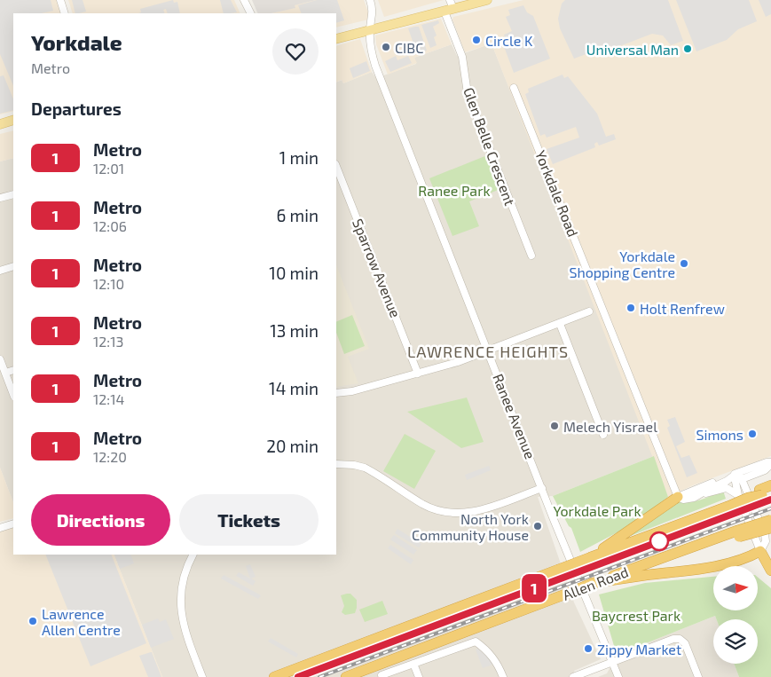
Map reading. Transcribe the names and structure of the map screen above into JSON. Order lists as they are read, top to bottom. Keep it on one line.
{"streets":{"highway":["Allen Road"],"street":["Glen Belle Crescent","Yorkdale Road","Sparrow Avenue","Ranee Avenue"]},"districts":["LAWRENCE HEIGHTS"],"parks":["Ranee Park","Yorkdale Park","Baycrest Park"],"places":["Circle K","CIBC","Universal Man","Yorkdale Shopping Centre","Holt Renfrew","Melech Yisrael","Simons","North York Community House","Lawrence Allen Centre","Zippy Market"],"lines":["metro line 1"],"north":"right","page":{"on_map":"1","heading":[["Yorkdale","Metro"],"Departures"],"list":[{"mark":"1","name":"Metro","note":"12:01","value":"1 min"},{"mark":"1","name":"Metro","note":"12:06","value":"6 min"},{"mark":"1","name":"Metro","note":"12:10","value":"10 min"},{"mark":"1","name":"Metro","note":"12:13","value":"13 min"},{"mark":"1","name":"Metro","note":"12:14","value":"14 min"},{"mark":"1","name":"Metro","note":"12:20","value":"20 min"}],"buttons":["Directions","Tickets"]}}
